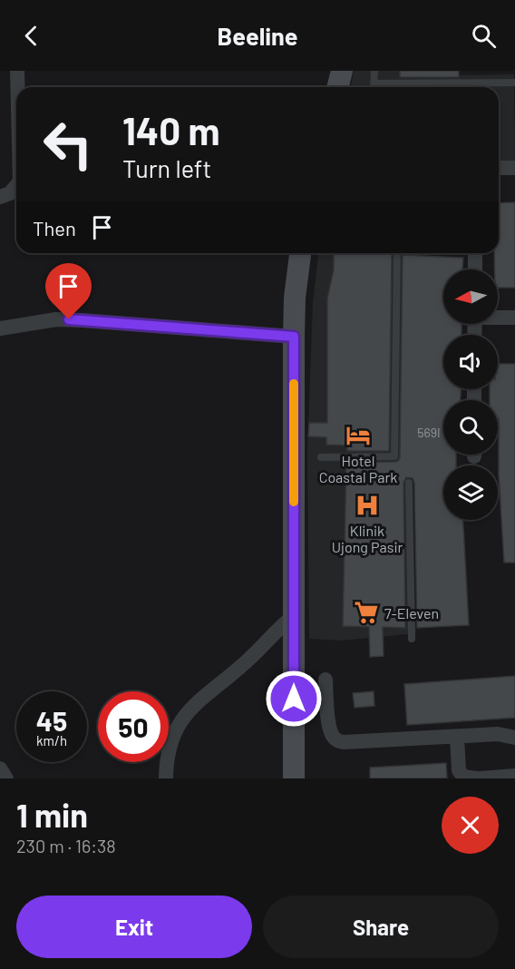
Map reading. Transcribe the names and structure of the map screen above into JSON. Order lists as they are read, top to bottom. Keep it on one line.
{"places":{"hotel":["Hotel Coastal Park"],"hospital":["Klinik Ujong Pasir"],"supermarket":["7-Eleven"]},"house_numbers":["569I"],"north":"left","page":{"header":"Beeline","turn":["140 m","Turn left"],"then":"Then","speed":"45 km/h","limit":"50","heading":["1 min","230 m · 16:38"],"buttons":["Exit","Share"]}}
